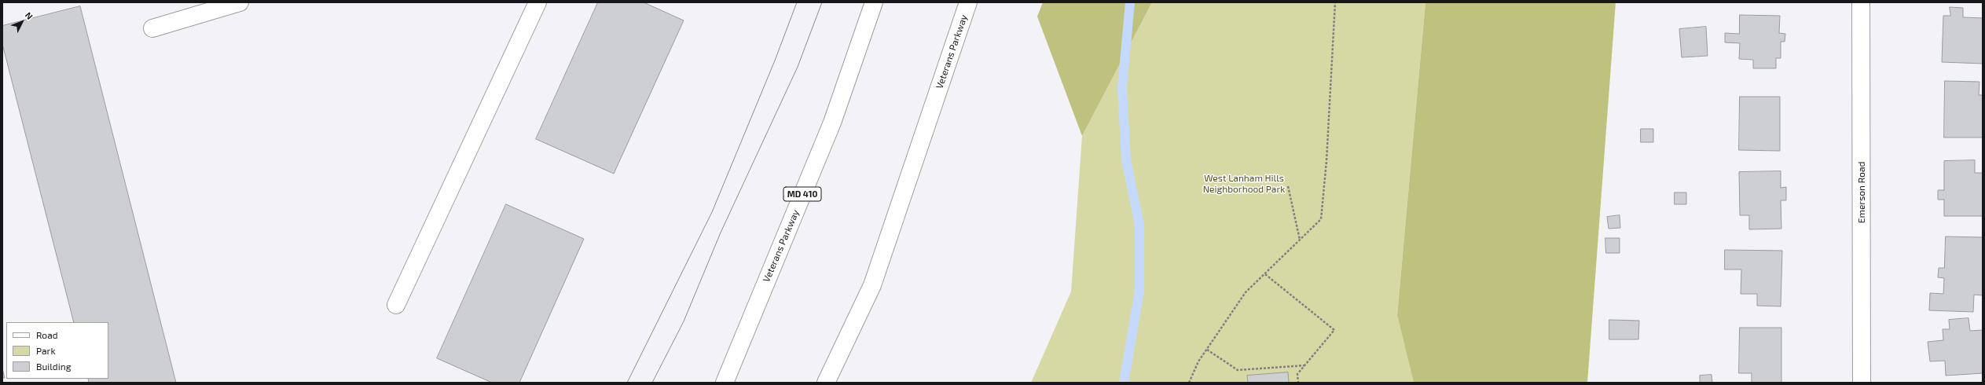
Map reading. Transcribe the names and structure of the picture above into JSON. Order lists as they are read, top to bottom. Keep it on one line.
{"streets":{"main road":["Veterans Parkway","Emerson Road","MD 410"]},"parks":["West Lanham Hills Neighborhood Park"],"legend":["Road","Park","Building"],"north":"top right"}
